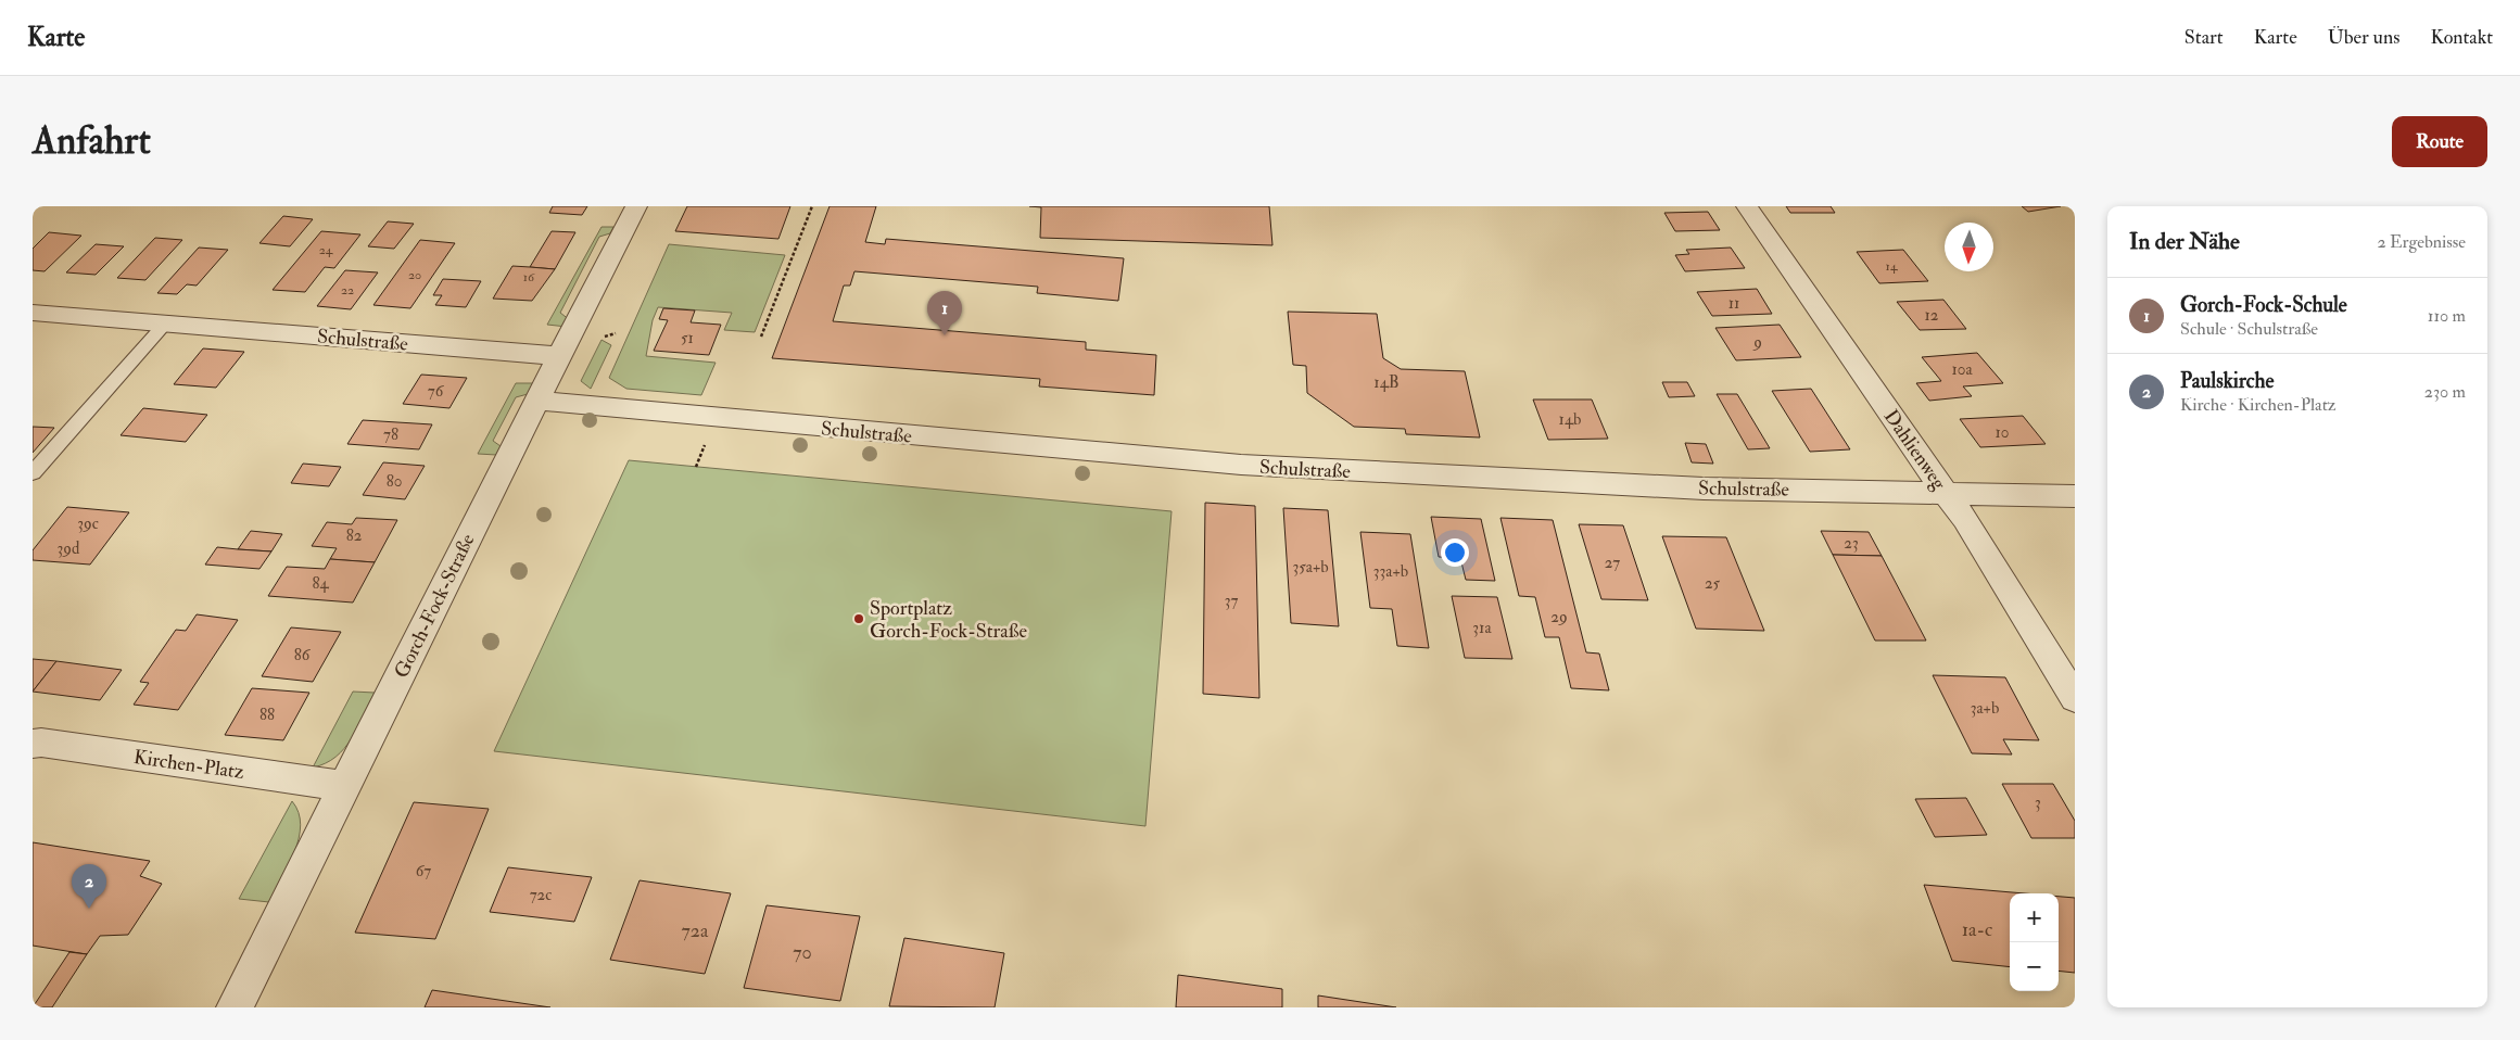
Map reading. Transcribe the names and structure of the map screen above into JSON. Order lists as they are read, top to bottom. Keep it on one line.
{"streets":{"street":["Schulstraße","Dahlienweg","Gorch-Fock-Straße","Kirchen-Platz"]},"crossings":[["Schulstraße","Dahlienweg"],["Schulstraße","Gorch-Fock-Straße"],["Gorch-Fock-Straße","Kirchen-Platz"]],"places":["Sportplatz Gorch-Fock-Straße"],"house_numbers":["24","14","20","16","22","11","12","51","9","10a","14B","76","14b","10","78","80","39c","82","23","39d","27","35a+b","33a+b","84","25","37","29","31a","86","3a+b","88","3","67","72c","1a-c","72a","70"],"north":"bottom","page":{"header":"Karte","nav":["Start","Karte","Über uns","Kontakt"],"buttons":"Route","title":"Anfahrt","heading":["In der Nähe","2 Ergebnisse"],"list":[{"mark":"1","name":"Gorch-Fock-Schule","note":"Schule · Schulstraße","value":"110 m"},{"mark":"2","name":"Paulskirche","note":"Kirche · Kirchen-Platz","value":"230 m"}],"pins":["1","2"],"map_buttons":["+","−"]}}
